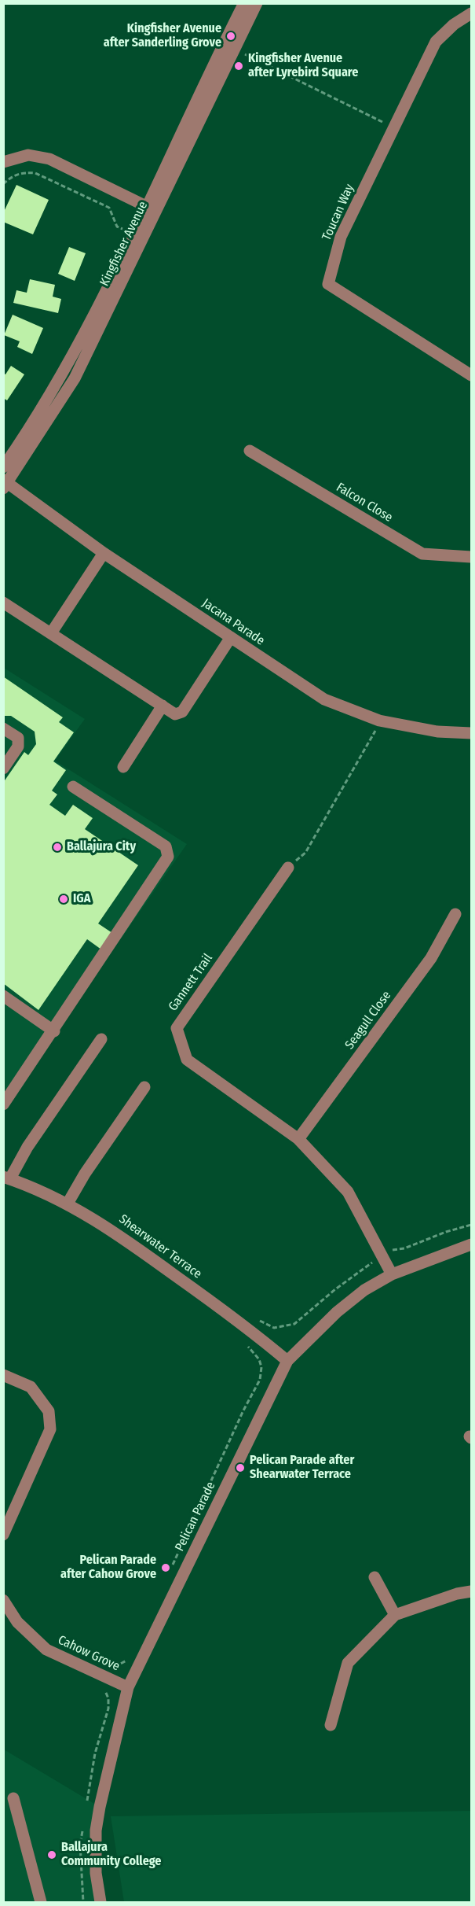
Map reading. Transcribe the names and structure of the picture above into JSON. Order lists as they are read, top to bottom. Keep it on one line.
{"streets":{"street":["Toucan Way","Kingfisher Avenue","Falcon Close","Jacana Parade","Gannett Trail","Seagull Close","Shearwater Terrace","Pelican Parade","Cahow Grove"]},"crossings":[["Kingfisher Avenue","Jacana Parade"],["Gannett Trail","Seagull Close"],["Gannett Trail","Pelican Parade"],["Shearwater Terrace","Pelican Parade"],["Pelican Parade","Cahow Grove"]],"places":["Kingfisher Avenue after Sanderling Grove","Kingfisher Avenue after Lyrebird Square","Ballajura City","IGA","Pelican Parade after Shearwater Terrace","Pelican Parade after Cahow Grove","Ballajura Community College"]}
